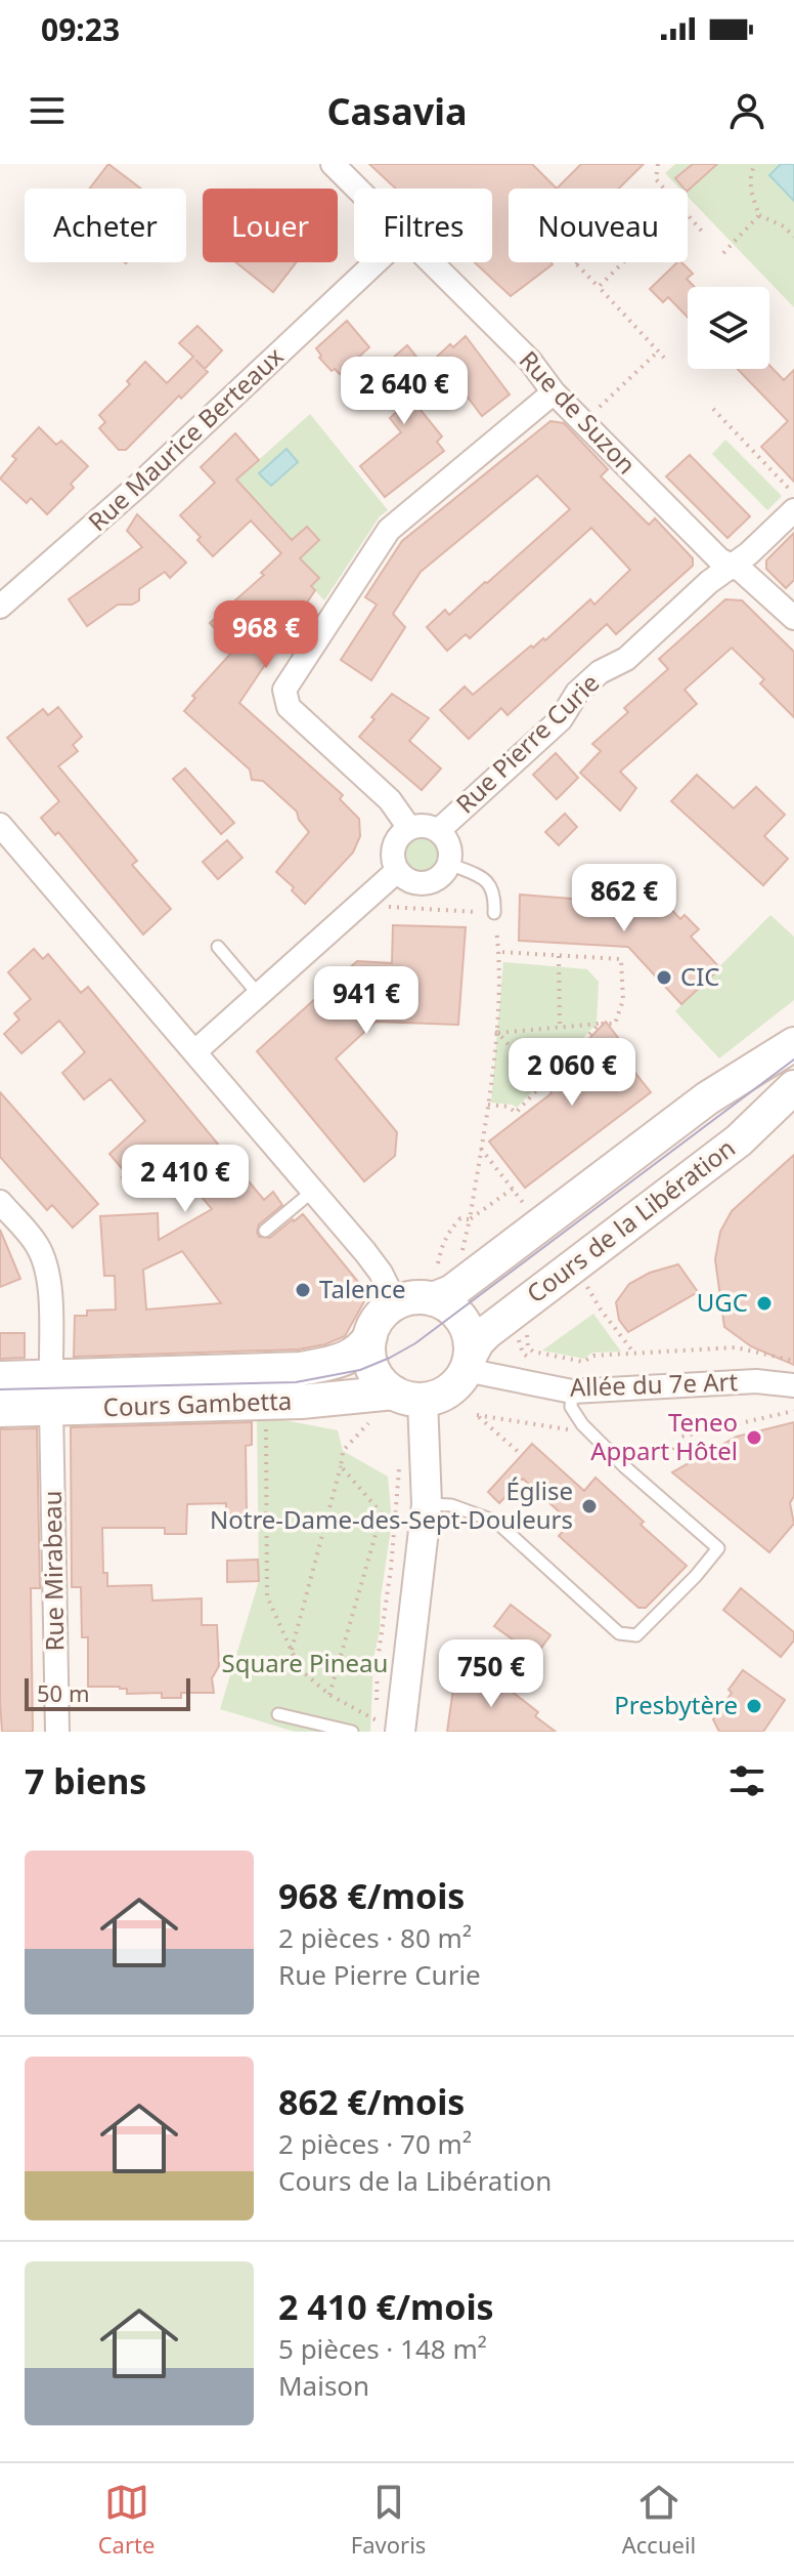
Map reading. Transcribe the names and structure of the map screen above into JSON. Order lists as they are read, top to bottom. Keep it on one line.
{"streets":{"main road":["Cours de la Libération","Cours Gambetta"],"street":["Rue de Suzon","Rue Maurice Berteaux","Rue Pierre Curie","Allée du 7e Art","Rue Mirabeau"]},"crossings":[["Rue de Suzon","Rue Pierre Curie"],["Cours de la Libération","Allée du 7e Art"],["Cours de la Libération","Cours Gambetta"],["Allée du 7e Art","Cours Gambetta"],["Cours Gambetta","Rue Mirabeau"]],"parks":["Square Pineau"],"places":["CIC","Talence","UGC","Teneo Appart Hôtel","Église Notre-Dame-des-Sept-Douleurs","Presbytère"],"scale_bar":"50 m","page":{"status":"09:23","header":"Casavia","chip":["Acheter","Louer","Filtres","Nouveau"],"price":["2 640 €","968 €","862 €","941 €","2 060 €","2 410 €","750 €"],"scale":"50 m","heading":"7 biens","list":[{"name":"968 €/mois","note":"2 pièces · 80 m² · Rue Pierre Curie"},{"name":"862 €/mois","note":"2 pièces · 70 m² · Cours de la Libération"},{"name":"2 410 €/mois","note":"5 pièces · 148 m² · Maison"}],"tabs":["Carte","Favoris","Accueil"]}}
